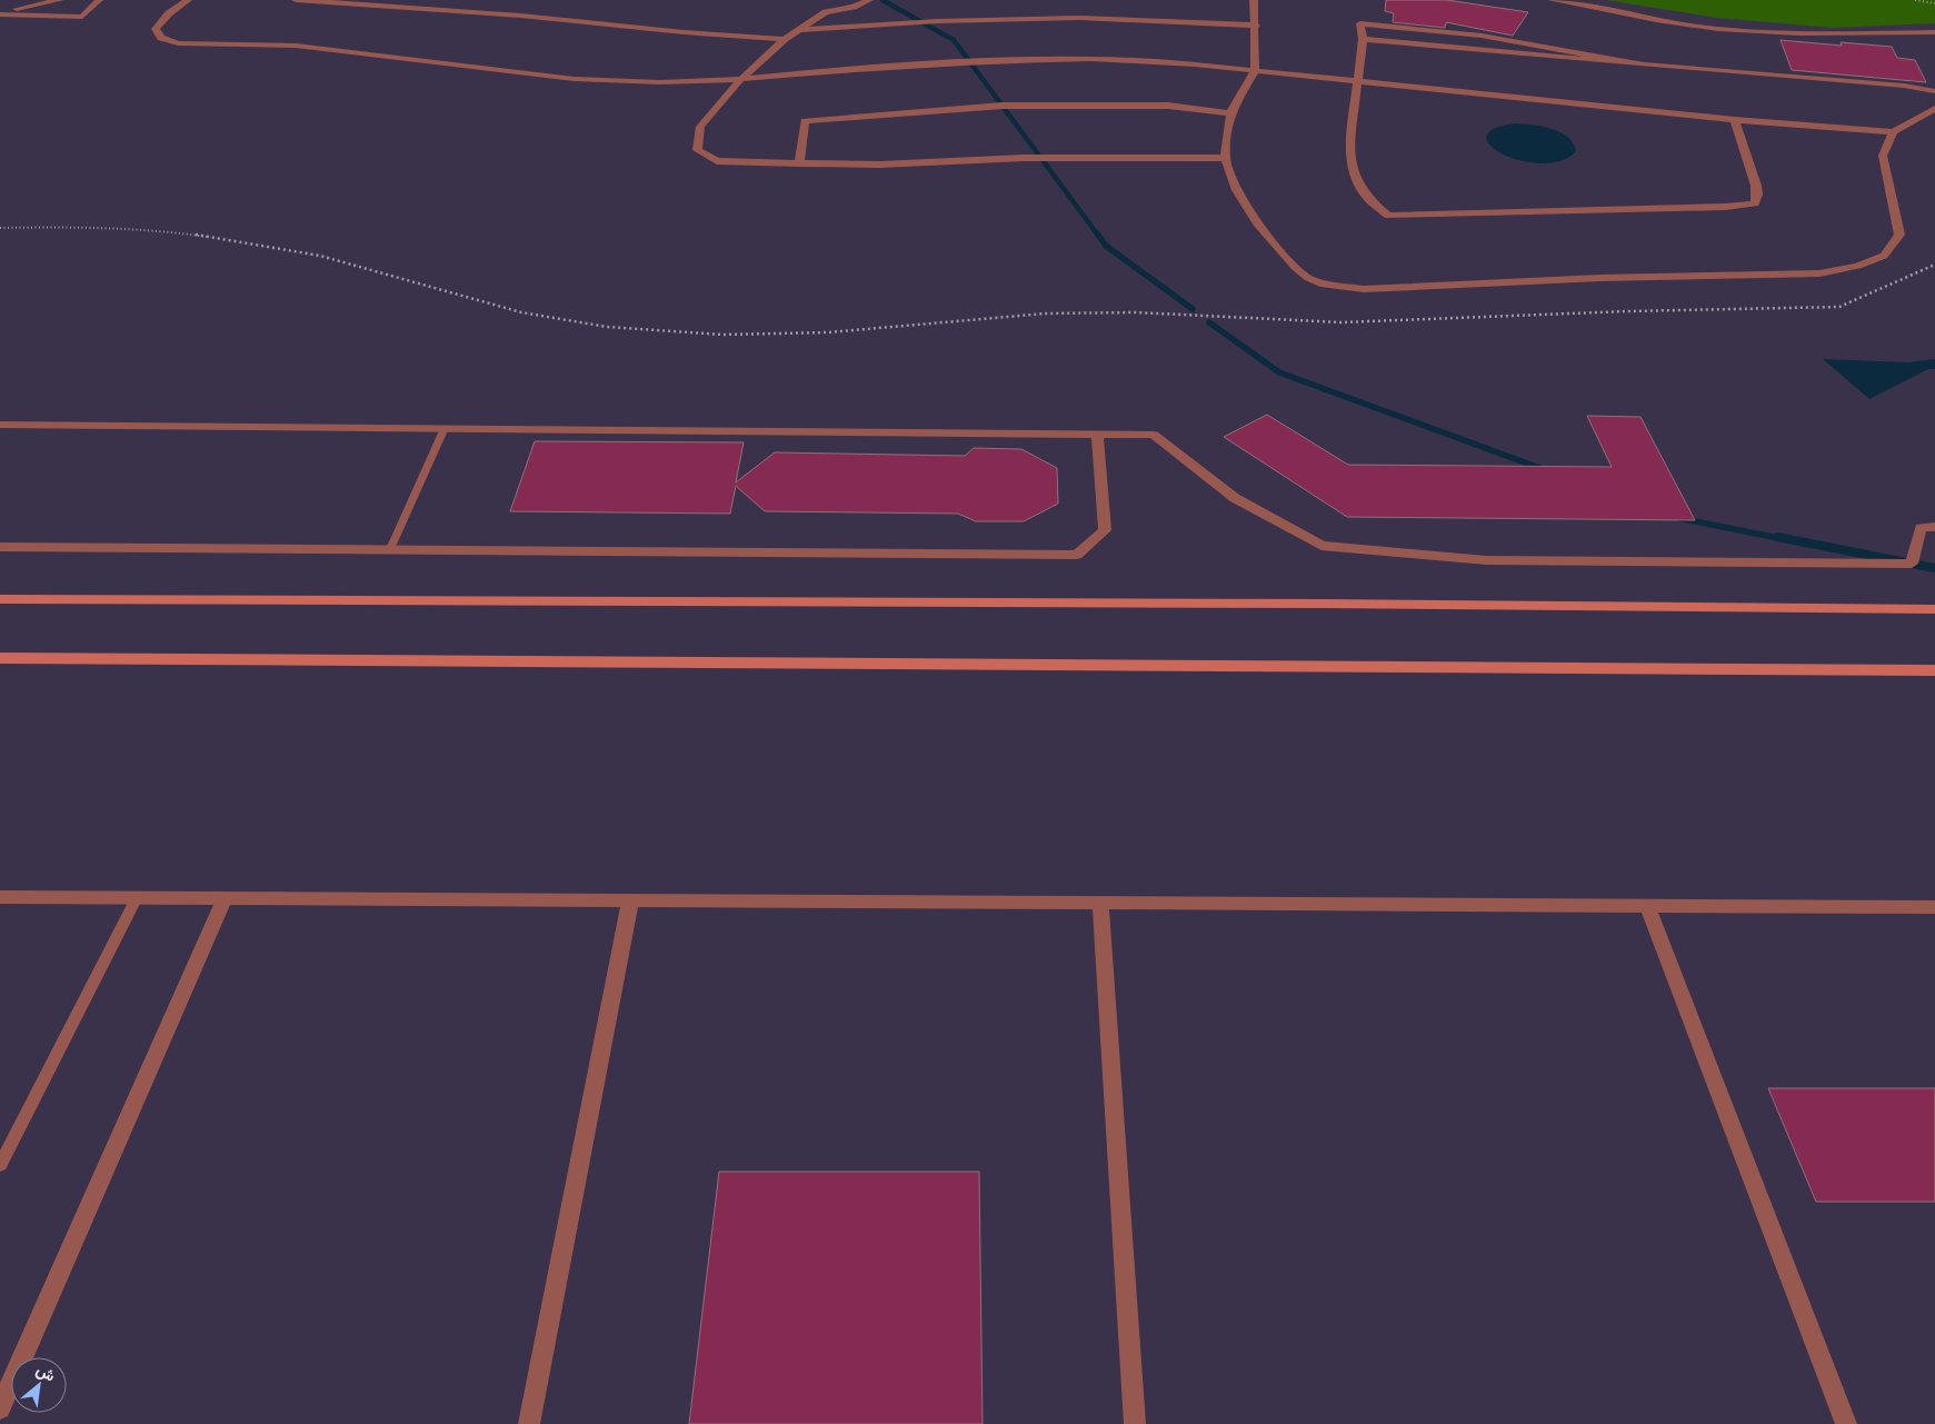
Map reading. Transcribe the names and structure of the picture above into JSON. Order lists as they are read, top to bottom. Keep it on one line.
{"north":"top right"}
